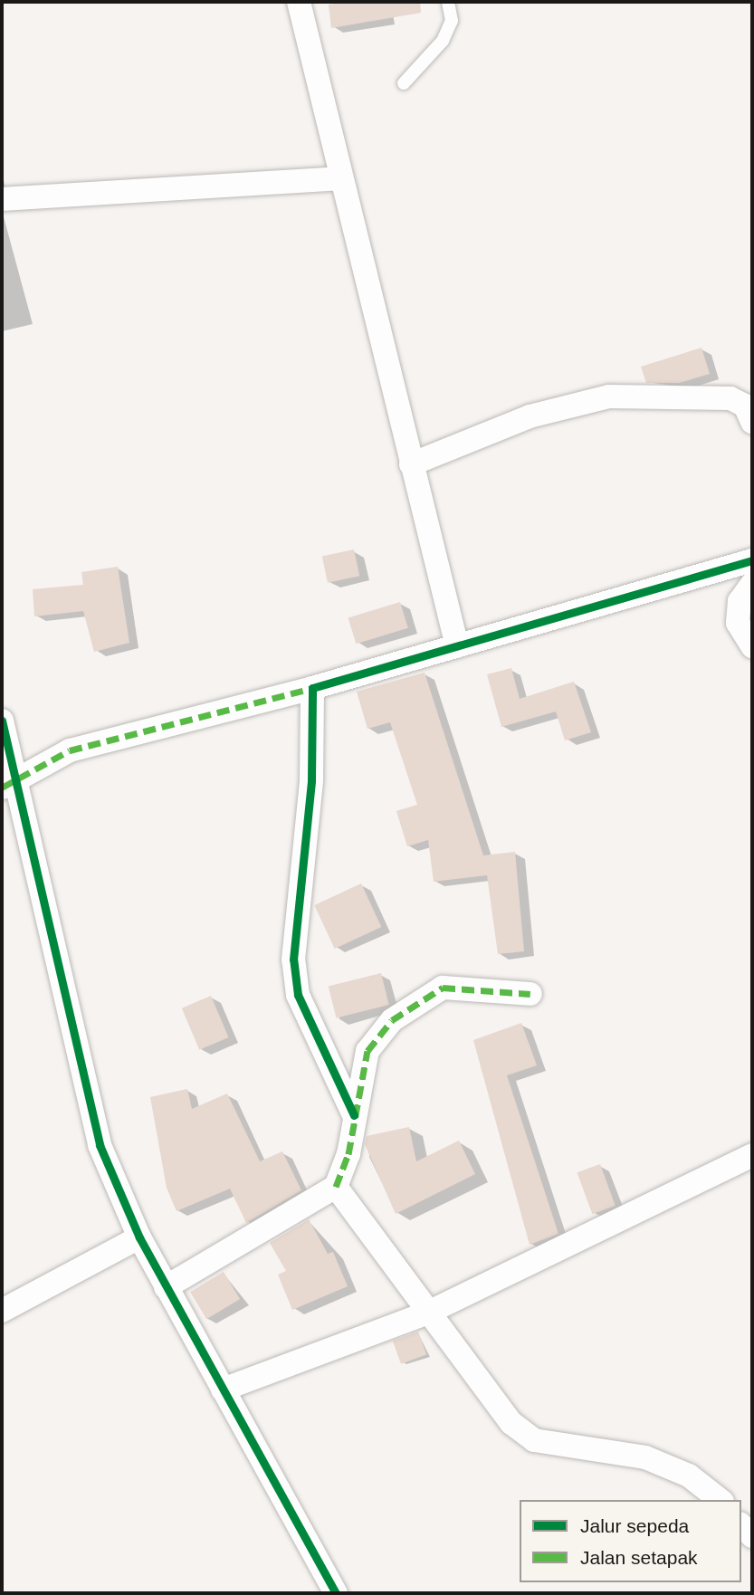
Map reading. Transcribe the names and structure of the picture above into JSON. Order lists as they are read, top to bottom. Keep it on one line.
{"legend":["Jalur sepeda","Jalan setapak"]}
